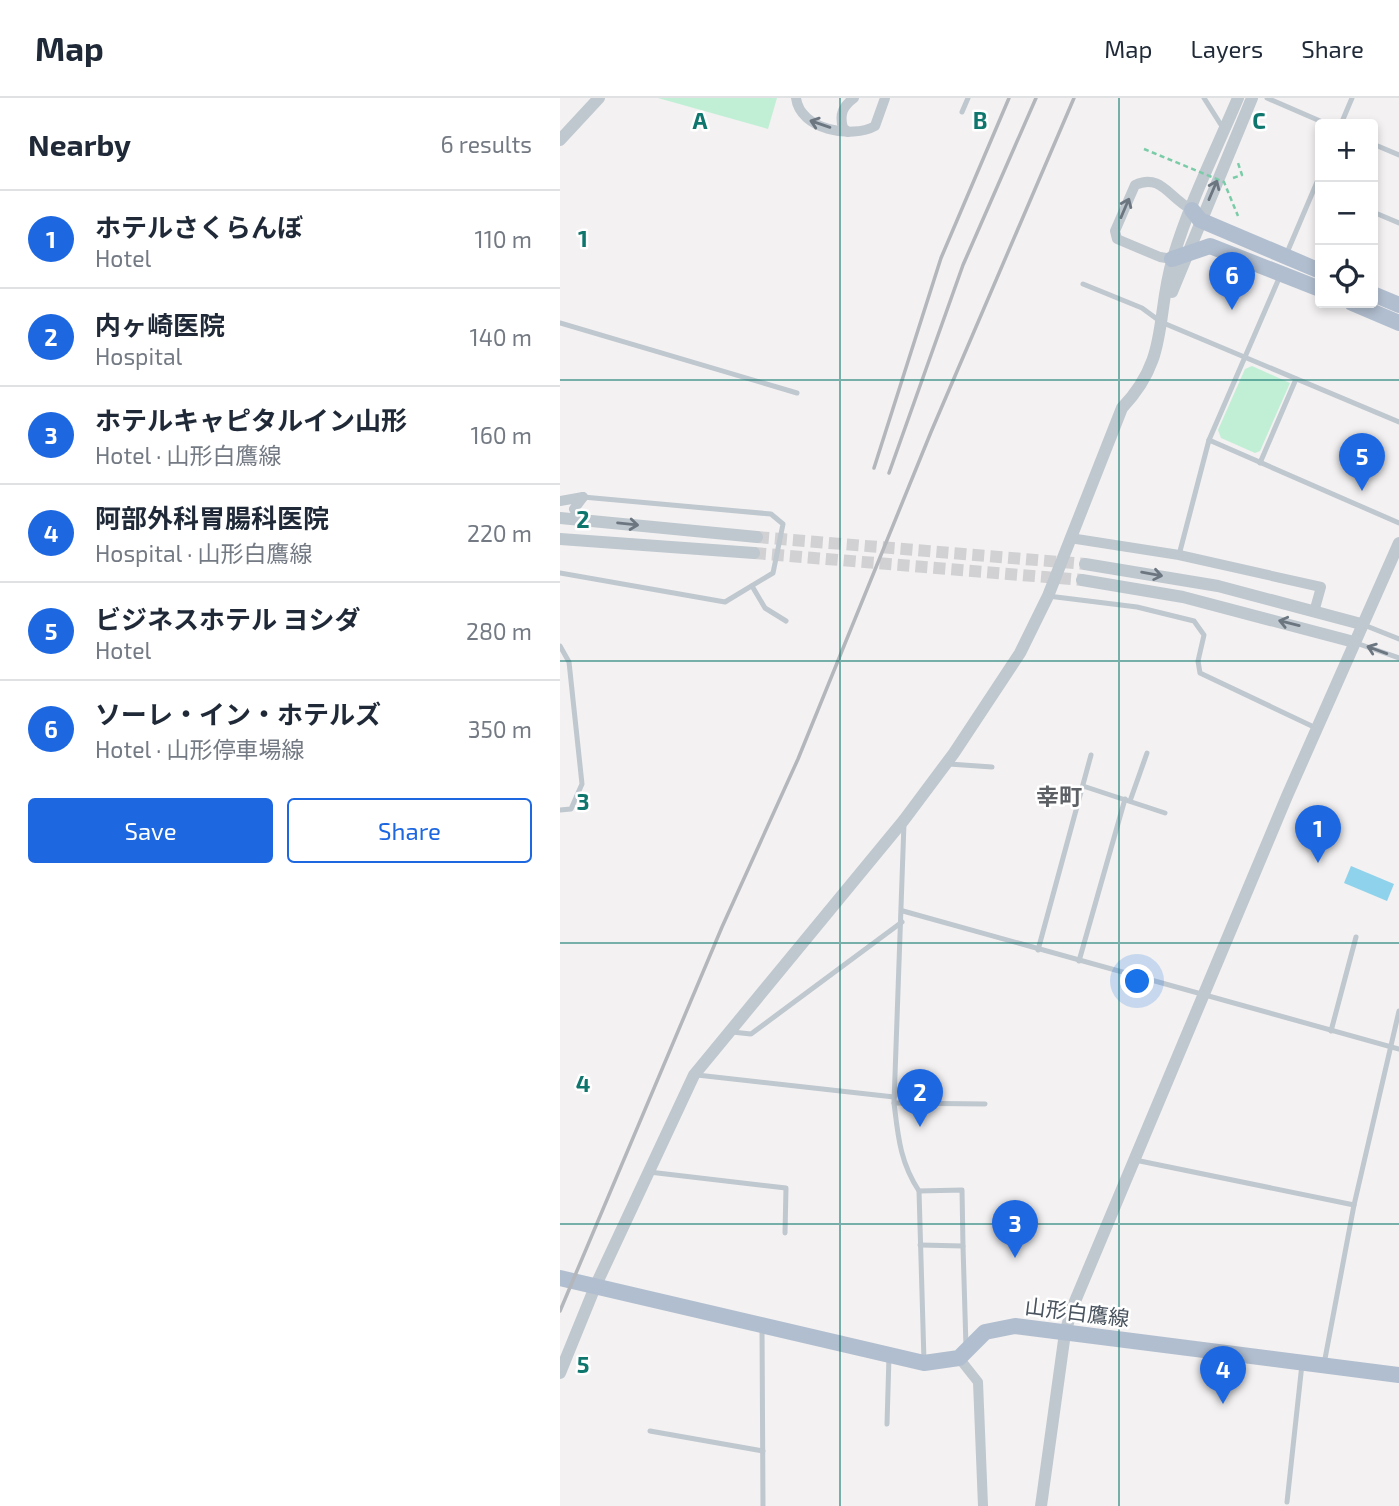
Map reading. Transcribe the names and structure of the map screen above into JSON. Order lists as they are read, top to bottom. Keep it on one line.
{"streets":{"main road":["山形白鷹線"]},"districts":["幸町"],"page":{"header":"Map","nav":["Map","Layers","Share"],"heading":["Nearby","6 results"],"map_buttons":["+","−"],"list":[{"mark":"1","name":"ホテルさくらんぼ","note":"Hotel","value":"110 m"},{"mark":"2","name":"内ヶ崎医院","note":"Hospital","value":"140 m"},{"mark":"3","name":"ホテルキャピタルイン山形","note":"Hotel · 山形白鷹線","value":"160 m"},{"mark":"4","name":"阿部外科胃腸科医院","note":"Hospital · 山形白鷹線","value":"220 m"},{"mark":"5","name":"ビジネスホテル ヨシダ","note":"Hotel","value":"280 m"},{"mark":"6","name":"ソーレ・イン・ホテルズ","note":"Hotel · 山形停車場線","value":"350 m"}],"pins":["6","5","1","2","3","4"],"buttons":["Save","Share"]},"grid":{"columns":["A","B","C"],"rows":["1","2","3","4","5"]}}
